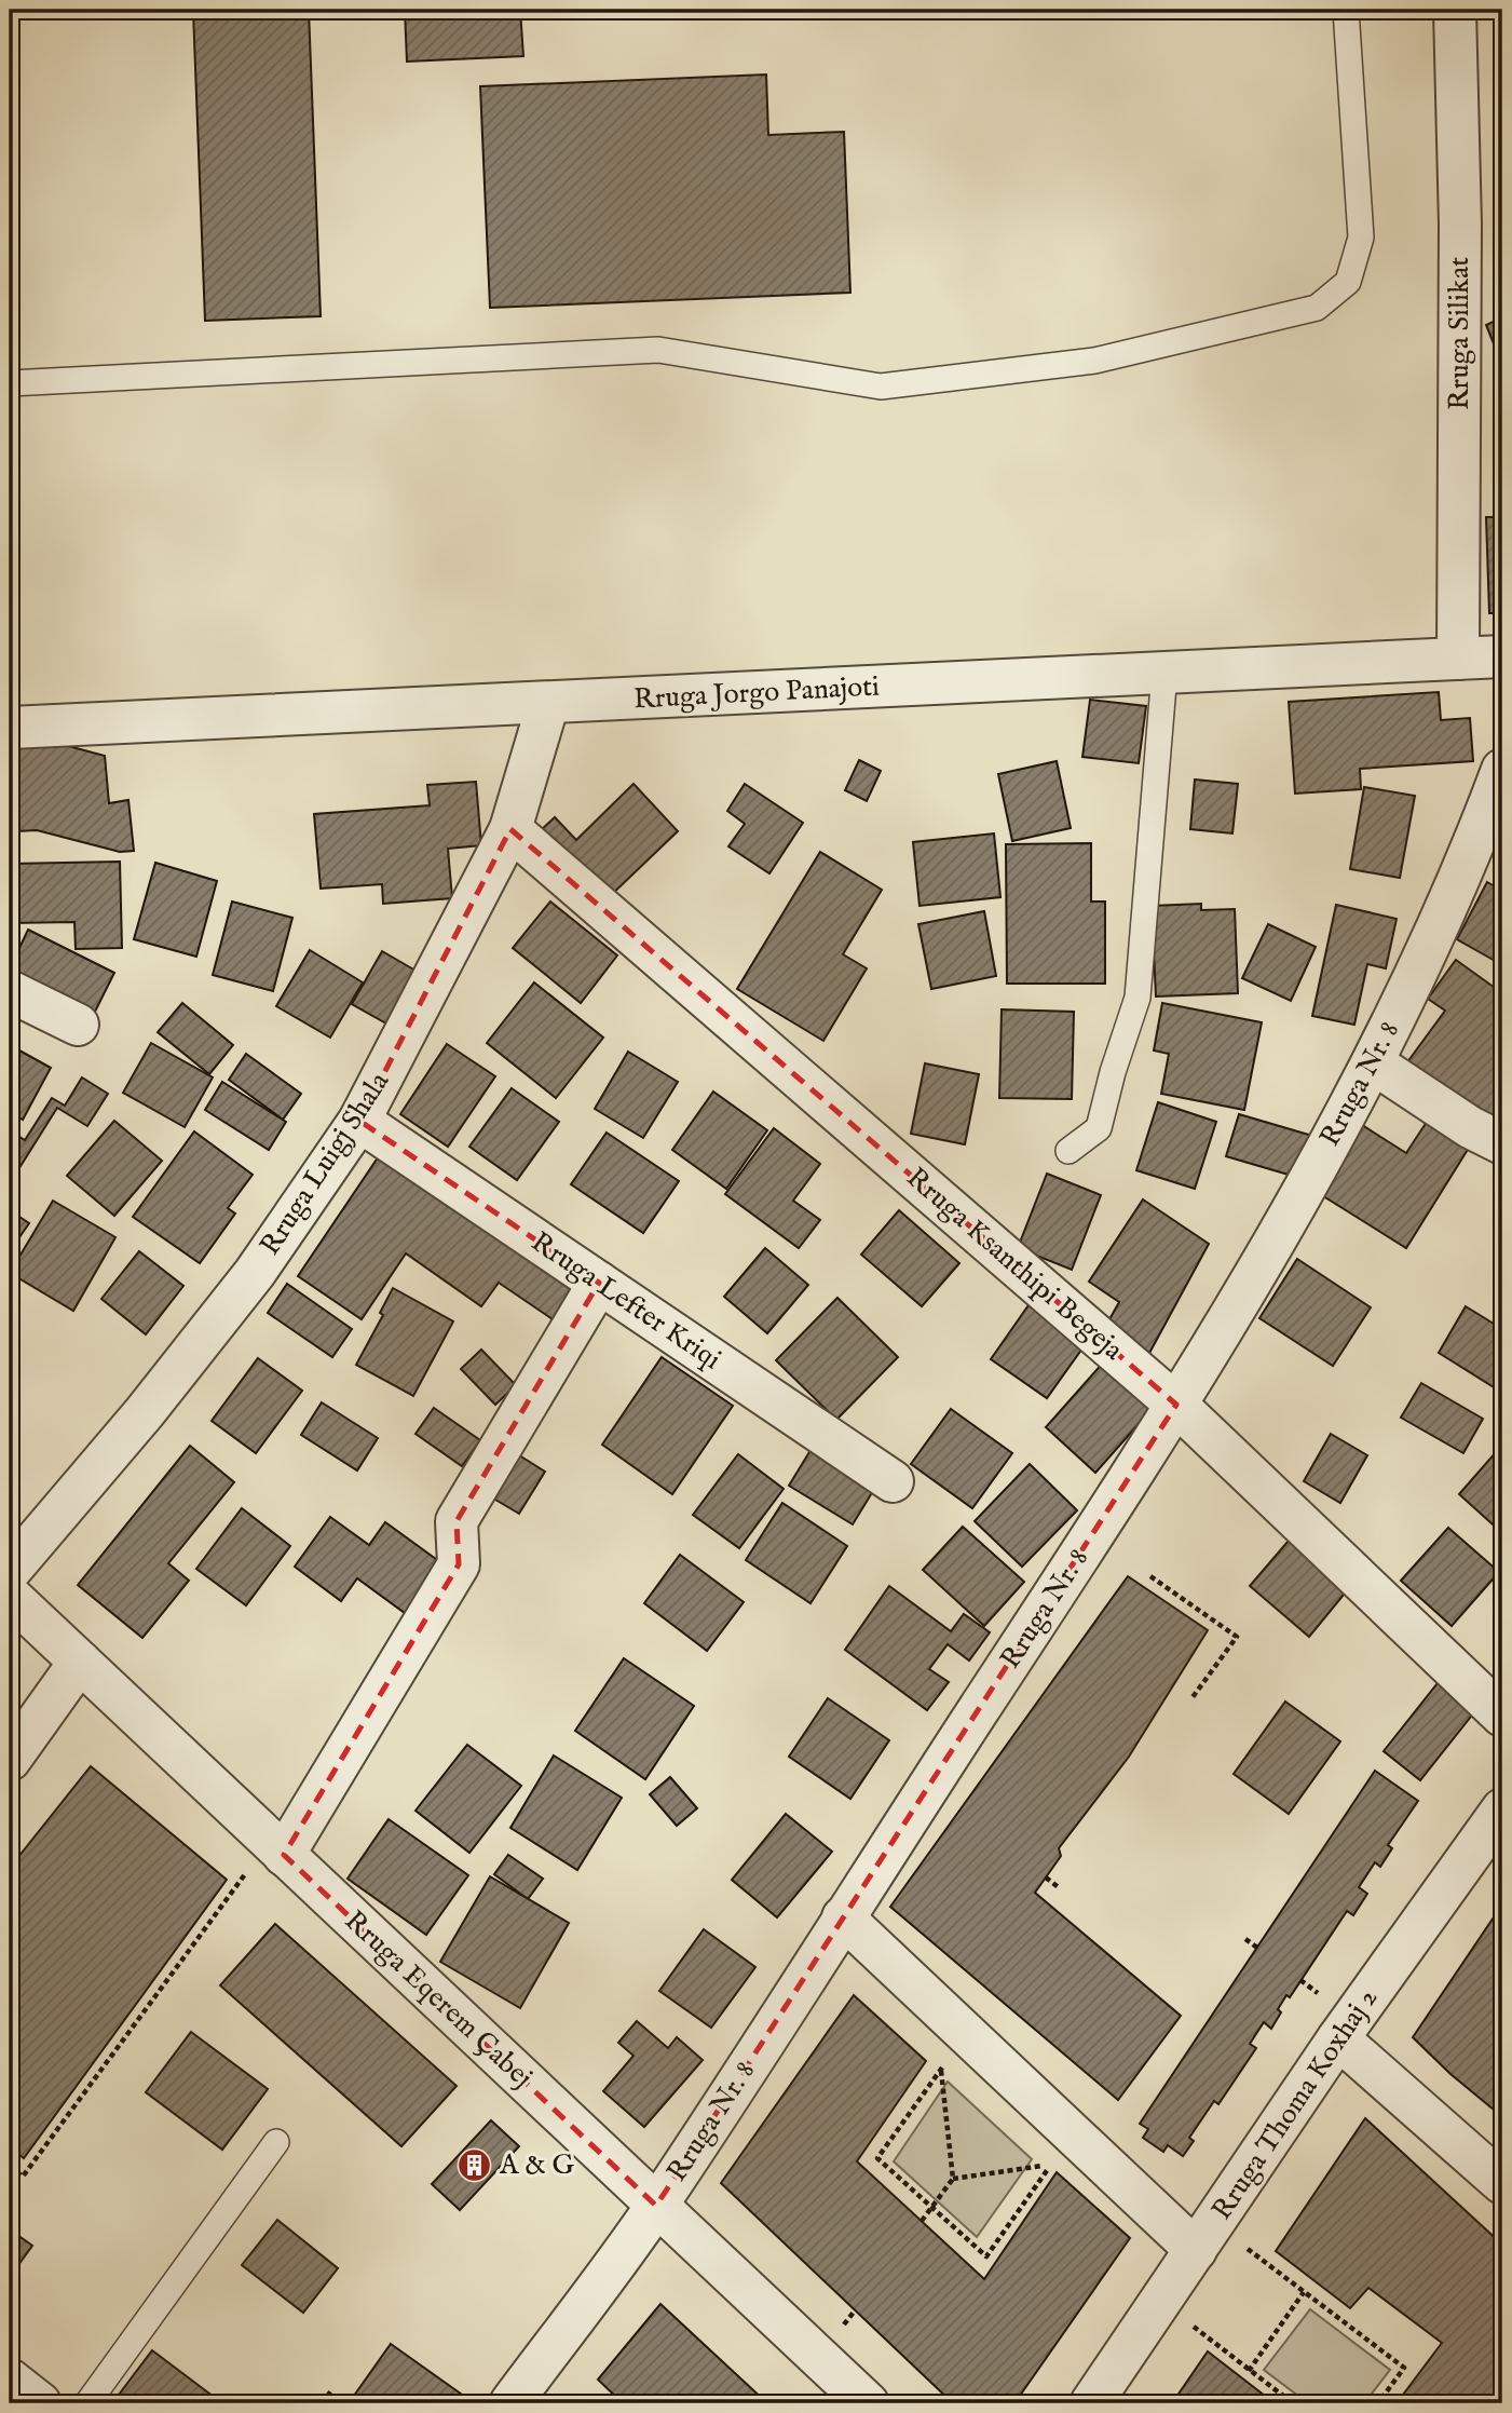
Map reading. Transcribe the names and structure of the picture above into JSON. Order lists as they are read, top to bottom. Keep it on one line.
{"streets":{"street":["Rruga Silikat","Rruga Jorgo Panajoti","Rruga Nr. 8","Rruga Luigj Shala","Rruga Ksanthipi Begeja","Rruga Lefter Kriqi","Rruga Eqerem Çabej","Rruga Thoma Koxhaj 2"]},"crossings":[["Rruga Silikat","Rruga Jorgo Panajoti"],["Rruga Jorgo Panajoti","Rruga Luigj Shala"],["Rruga Nr. 8","Rruga Ksanthipi Begeja"],["Rruga Nr. 8","Rruga Eqerem Çabej"],["Rruga Luigj Shala","Rruga Ksanthipi Begeja"],["Rruga Luigj Shala","Rruga Lefter Kriqi"]],"places":{"building":["A & G"]}}
